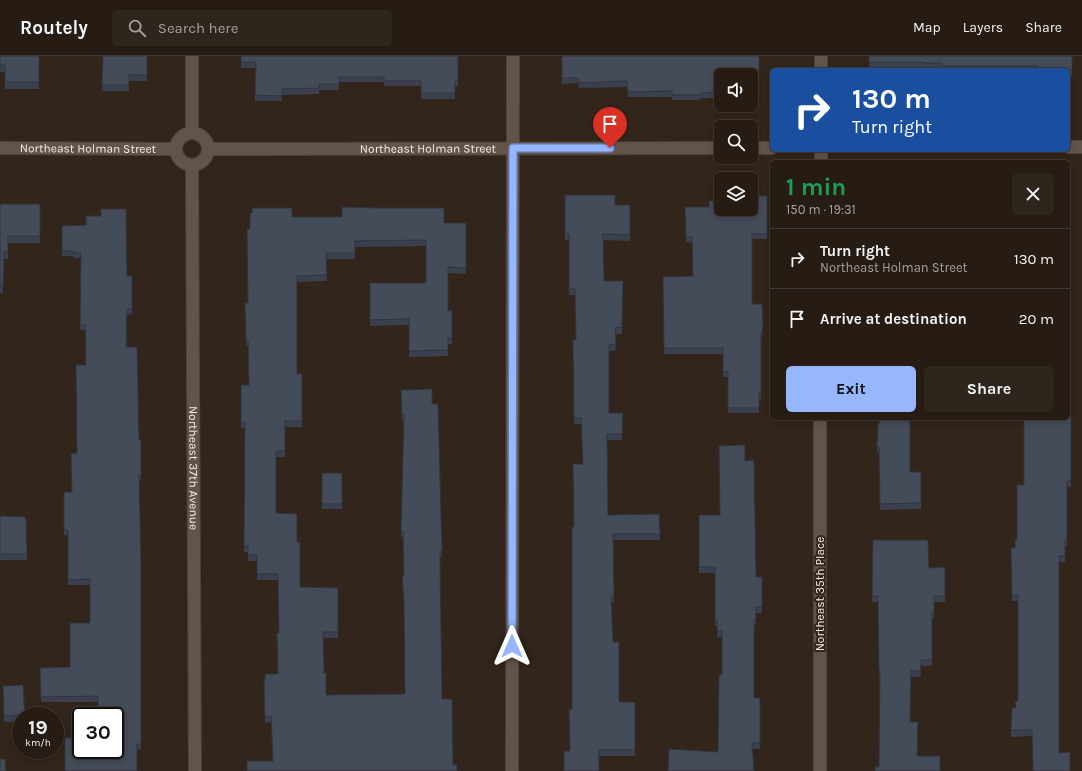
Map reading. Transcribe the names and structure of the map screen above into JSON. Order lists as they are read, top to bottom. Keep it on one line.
{"streets":{"street":["Northeast Holman Street","Northeast 37th Avenue","Northeast 35th Place"]},"crossings":[["Northeast Holman Street","Northeast 37th Avenue"]],"page":{"header":"Routely","search":"Search here","nav":["Map","Layers","Share"],"turn":["130 m","Turn right"],"heading":["1 min","150 m · 19:31"],"list":[{"name":"Turn right","note":"Northeast Holman Street","value":"130 m"},{"name":"Arrive at destination","value":"20 m"}],"buttons":["Exit","Share"],"speed":"19 km/h","limit":"30"}}
